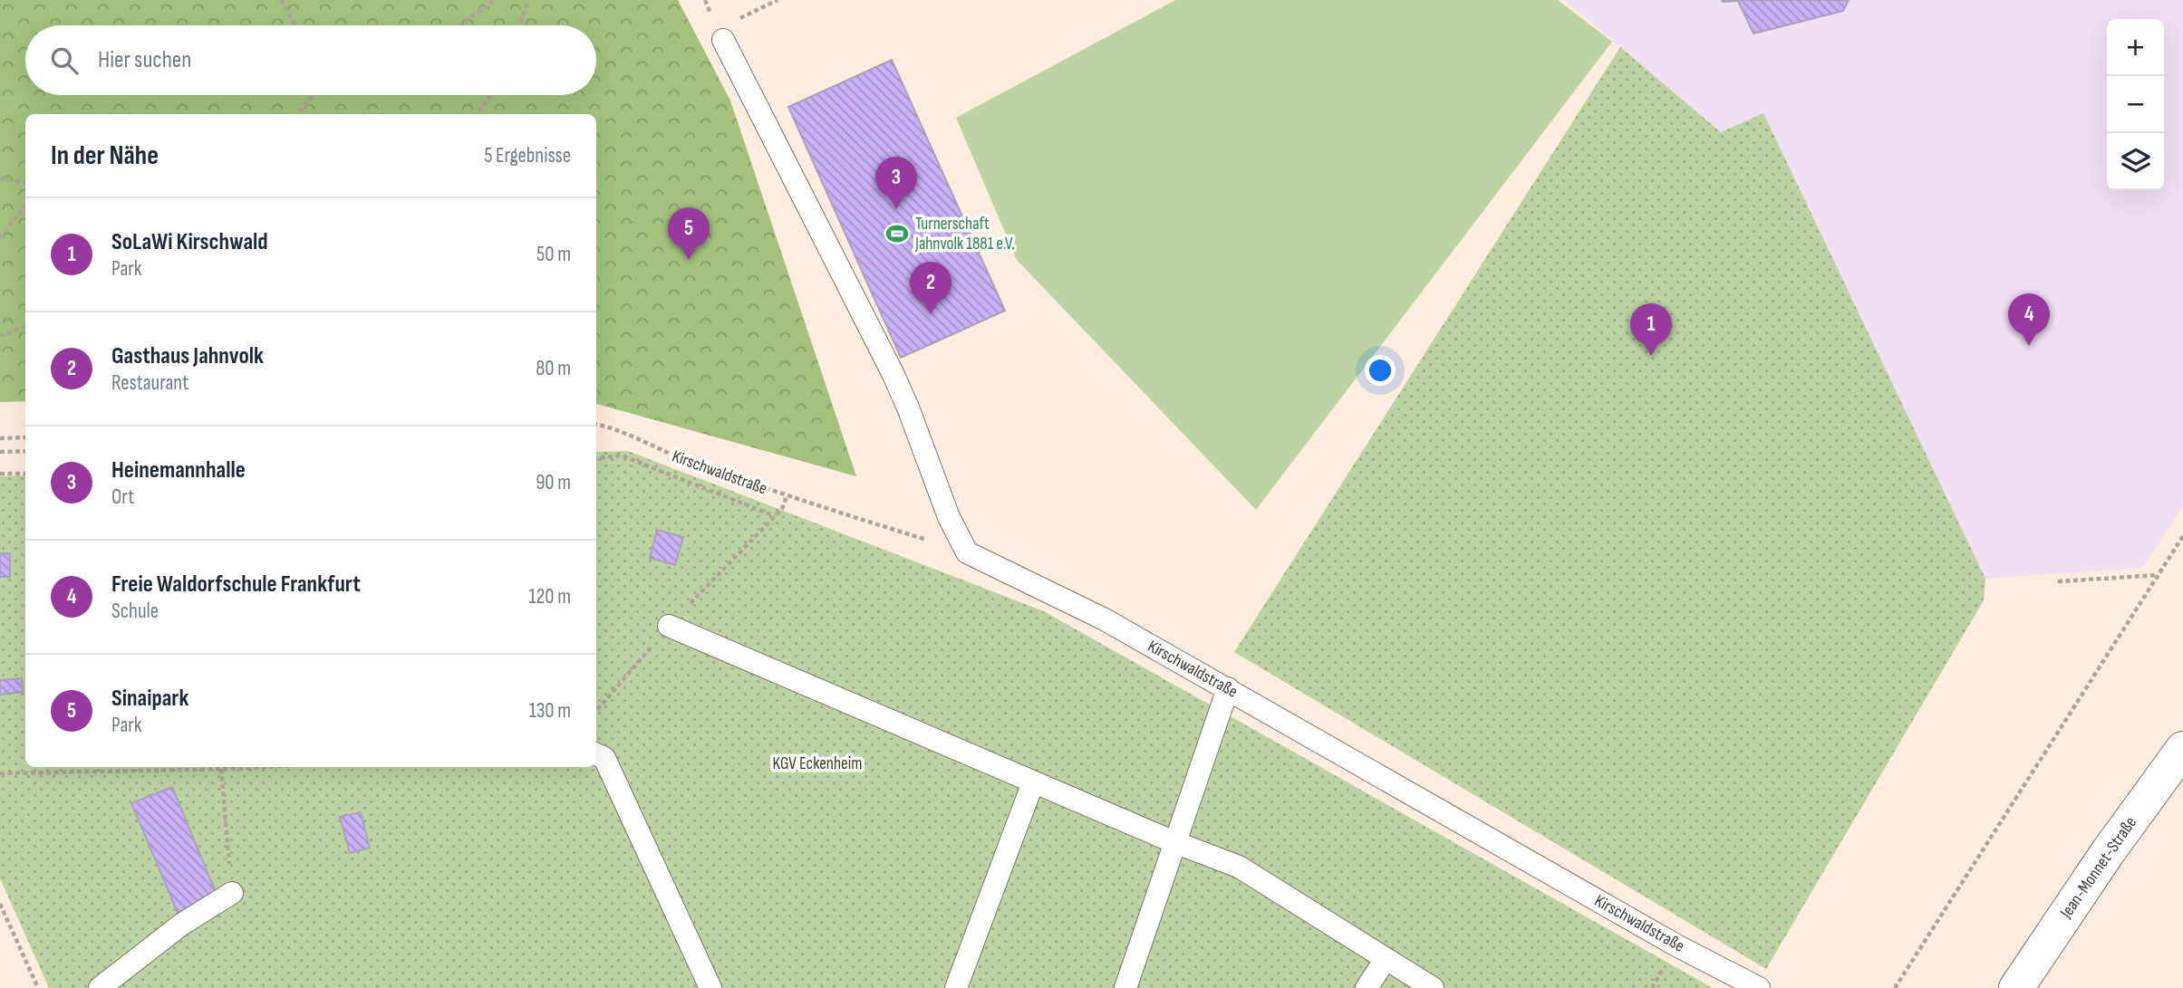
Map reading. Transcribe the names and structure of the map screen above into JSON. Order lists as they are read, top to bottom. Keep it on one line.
{"streets":{"main road":["Jean-Monnet-Straße"],"lane":["Kirschwaldstraße"]},"parks":["KGV Eckenheim"],"places":{"sports":["Turnerschaft Jahnvolk 1881 e.V."]},"page":{"map_buttons":["+","−"],"search":"Hier suchen","heading":["In der Nähe","5 Ergebnisse"],"pins":["3","5","2","4","1"],"list":[{"mark":"1","name":"SoLaWi Kirschwald","note":"Park","value":"50 m"},{"mark":"2","name":"Gasthaus Jahnvolk","note":"Restaurant","value":"80 m"},{"mark":"3","name":"Heinemannhalle","note":"Ort","value":"90 m"},{"mark":"4","name":"Freie Waldorfschule Frankfurt","note":"Schule","value":"120 m"},{"mark":"5","name":"Sinaipark","note":"Park","value":"130 m"}]}}
